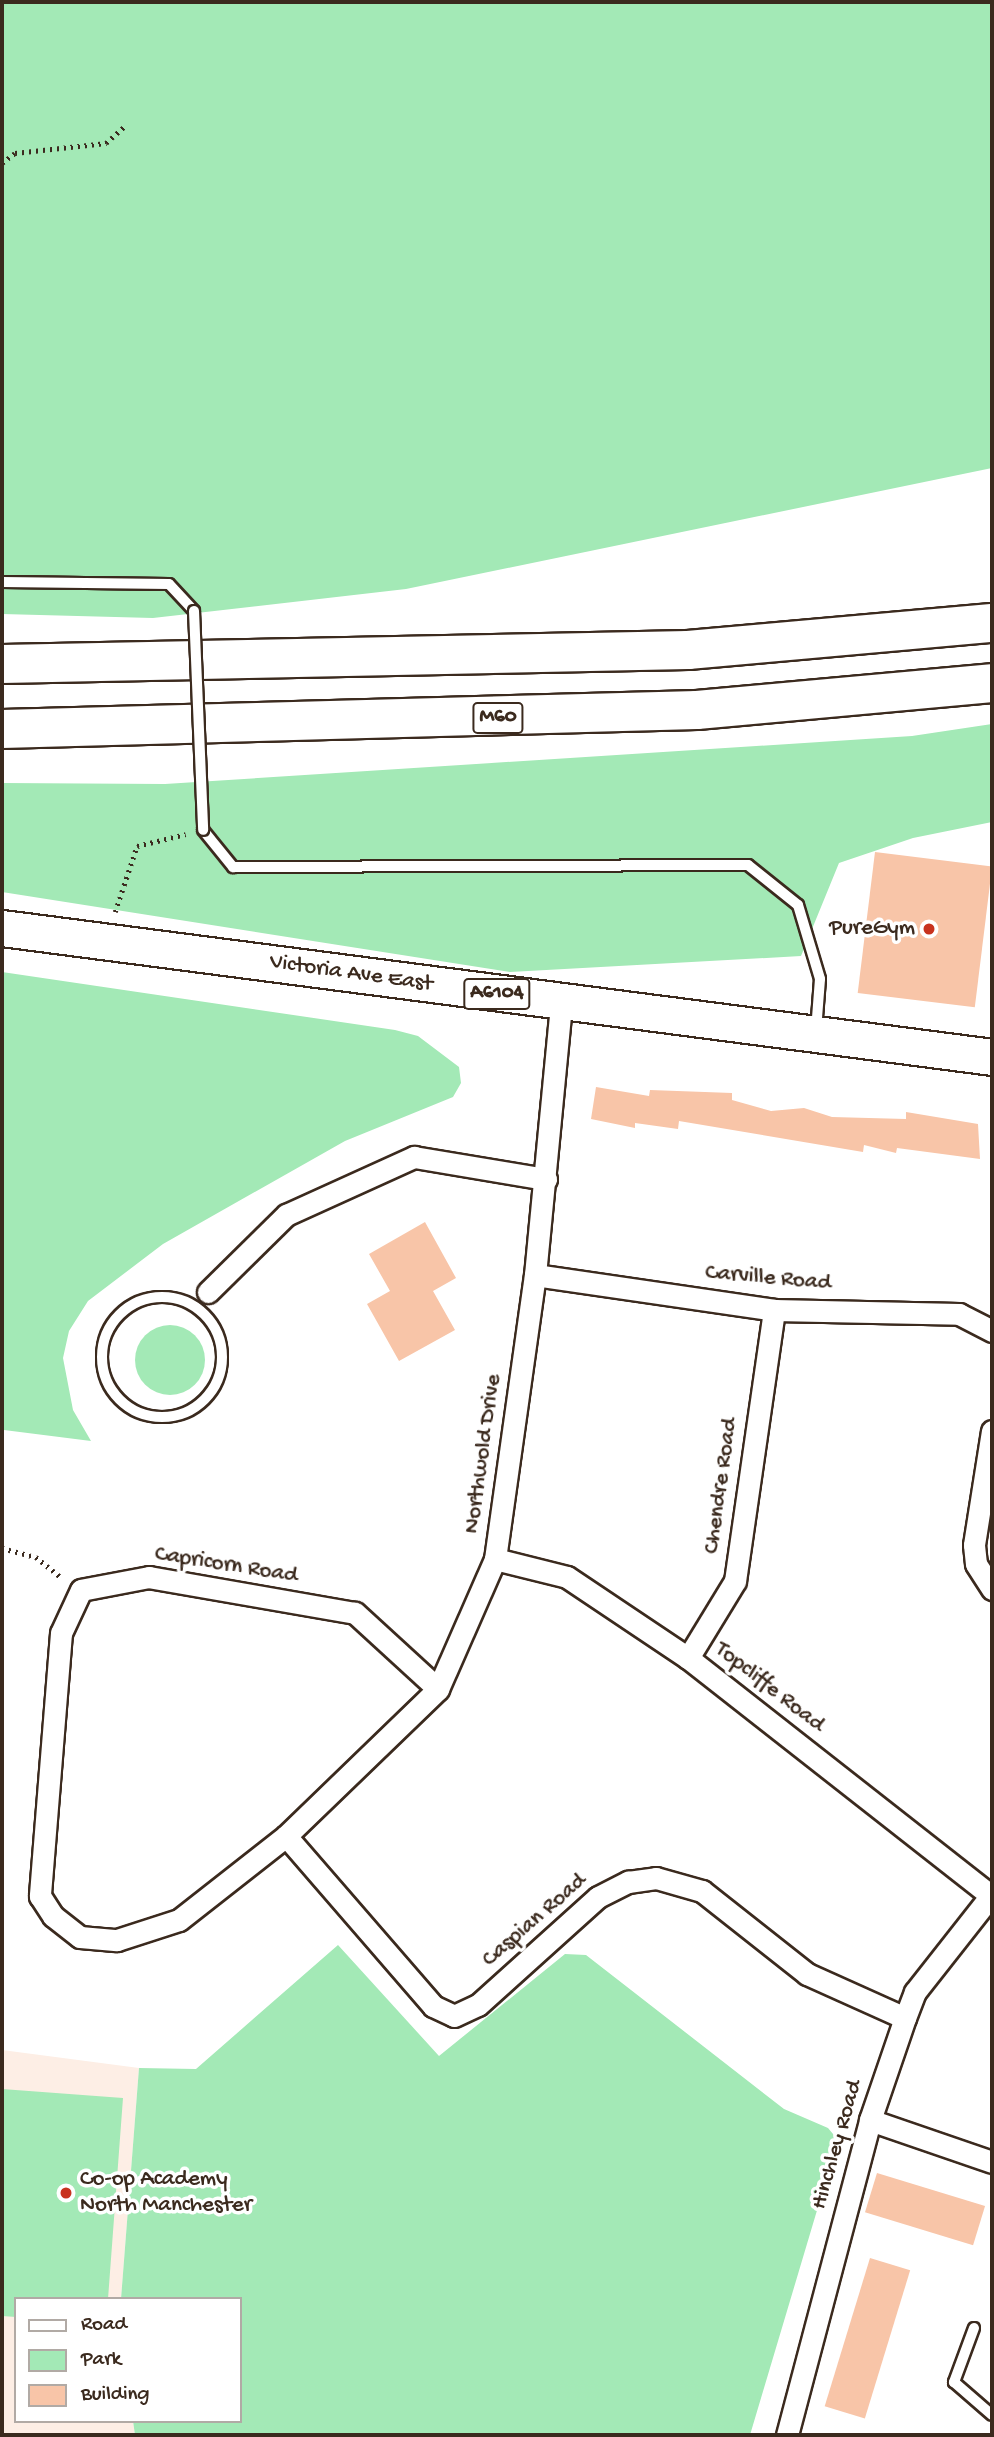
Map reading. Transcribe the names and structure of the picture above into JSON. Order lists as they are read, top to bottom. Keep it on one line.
{"streets":{"highway":["M60"],"main road":["Victoria Ave East","A6104"],"street":["Carville Road","Northwold Drive","Chendre Road","Capricorn Road","Topcliffe Road","Caspian Road","Hinchley Road"]},"crossings":[["Victoria Ave East","Northwold Drive"],["Carville Road","Northwold Drive"],["Carville Road","Chendre Road"],["Northwold Drive","Capricorn Road"],["Northwold Drive","Topcliffe Road"],["Northwold Drive","Caspian Road"],["Chendre Road","Topcliffe Road"],["Topcliffe Road","Hinchley Road"],["Caspian Road","Hinchley Road"]],"places":["PureGym","Co-op Academy North Manchester"],"legend":["Road","Park","Building"]}
